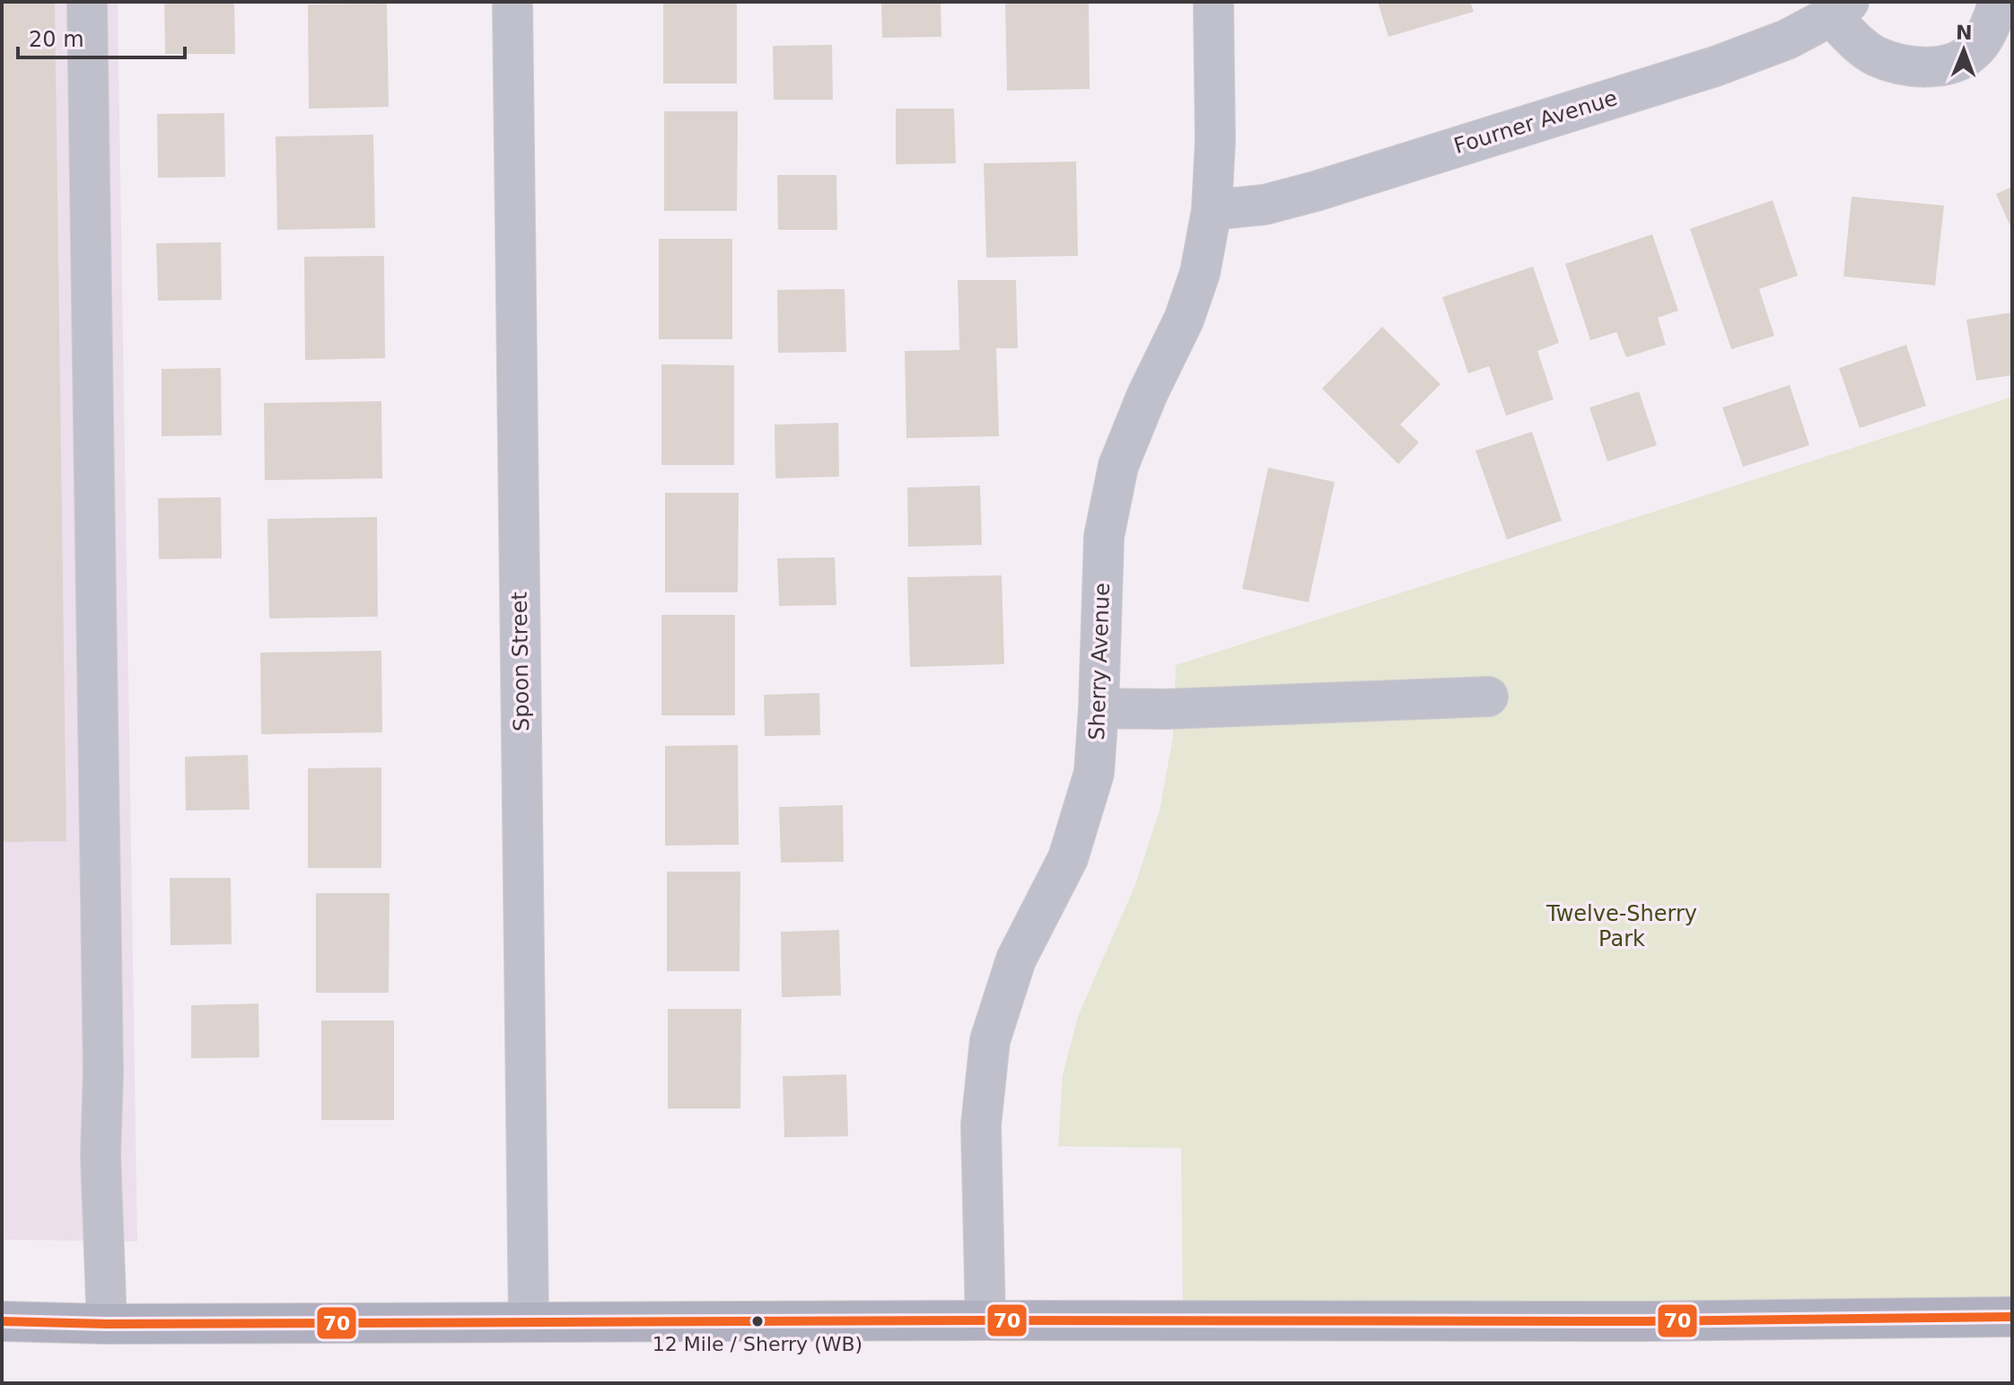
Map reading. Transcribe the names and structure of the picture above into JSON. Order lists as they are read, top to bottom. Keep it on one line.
{"streets":{"street":["Fourner Avenue","Spoon Street","Sherry Avenue"]},"crossings":[["Fourner Avenue","Sherry Avenue"]],"parks":["Twelve-Sherry Park"],"places":["12 Mile / Sherry (WB)"],"lines":["transit line 70"],"scale_bar":"20 m","north":"top"}
